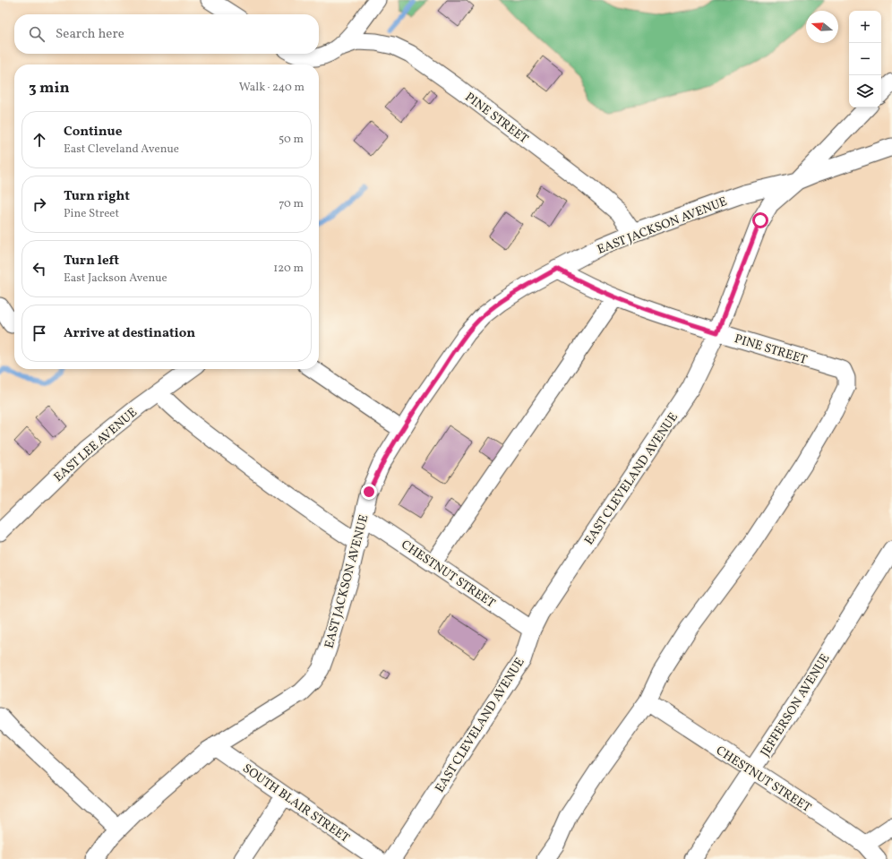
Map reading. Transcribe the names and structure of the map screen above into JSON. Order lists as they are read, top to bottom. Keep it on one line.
{"streets":{"street":["PINE STREET","EAST JACKSON AVENUE","EAST LEE AVENUE","EAST CLEVELAND AVENUE","CHESTNUT STREET","JEFFERSON AVENUE","SOUTH BLAIR STREET"]},"crossings":[["PINE STREET","EAST JACKSON AVENUE"],["PINE STREET","EAST CLEVELAND AVENUE"],["PINE STREET","CHESTNUT STREET"],["EAST JACKSON AVENUE","EAST CLEVELAND AVENUE"],["EAST JACKSON AVENUE","CHESTNUT STREET"],["EAST JACKSON AVENUE","SOUTH BLAIR STREET"],["EAST CLEVELAND AVENUE","CHESTNUT STREET"],["CHESTNUT STREET","JEFFERSON AVENUE"]],"north":"left","page":{"map_buttons":["+","−"],"search":"Search here","heading":["3 min","Walk · 240 m"],"list":[["Continue","East Cleveland Avenue","50 m"],["Turn right","Pine Street","70 m"],["Turn left","East Jackson Avenue","120 m"],"Arrive at destination"]}}
